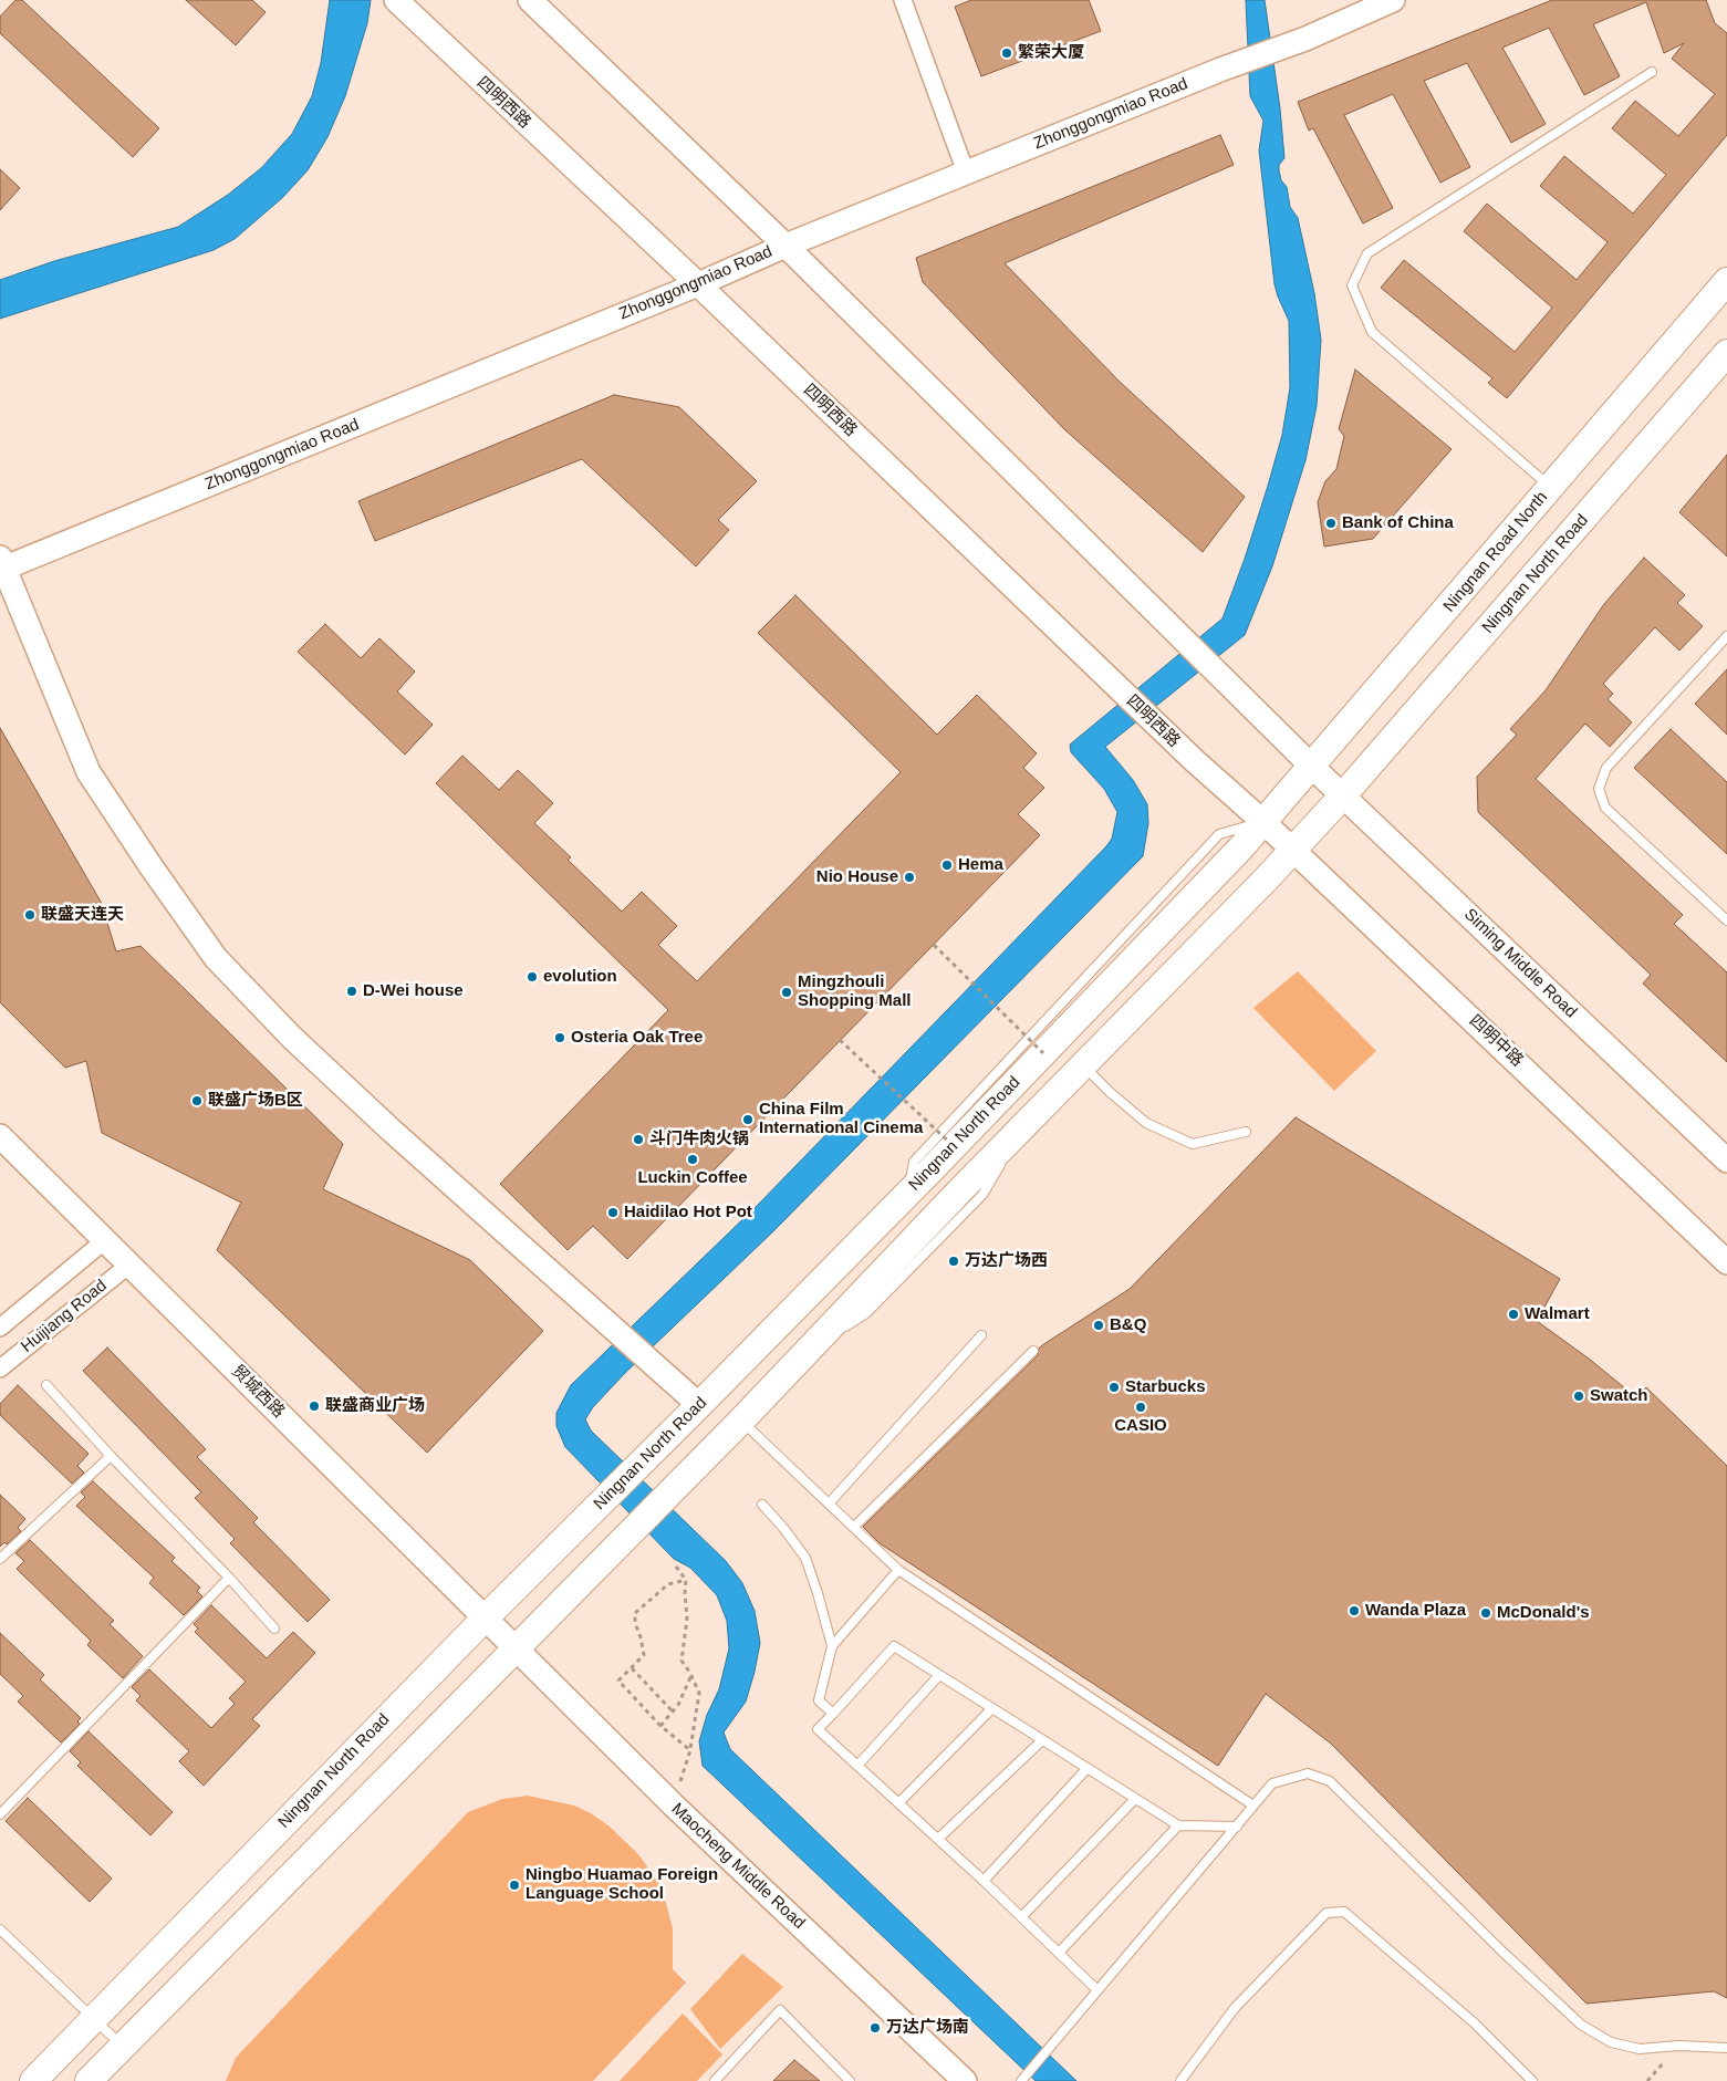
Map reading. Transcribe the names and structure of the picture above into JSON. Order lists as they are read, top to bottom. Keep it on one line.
{"streets":{"main road":["四明西路","Zhonggongmiao Road","Ningnan Road North","Ningnan North Road","Siming Middle Road","四明中路","贸城西路","Maocheng Middle Road"],"street":["Huijiang Road"]},"crossings":[["四明西路","Zhonggongmiao Road"],["四明西路","Ningnan Road North"],["四明西路","Ningnan North Road"],["四明西路","四明中路"],["Ningnan Road North","Ningnan North Road"],["Ningnan Road North","Siming Middle Road"],["Ningnan Road North","四明中路"],["Ningnan North Road","Siming Middle Road"],["Ningnan North Road","四明中路"],["Ningnan North Road","贸城西路"],["Huijiang Road","贸城西路"],["贸城西路","Maocheng Middle Road"]],"places":["繁荣大厦","Bank of China","Hema","Nio House","联盛天连天","evolution","D-Wei house","Mingzhouli Shopping Mall","Osteria Oak Tree","联盛广场B区","China Film International Cinema","斗门牛肉火锅","Luckin Coffee","Haidilao Hot Pot","万达广场西","Walmart","B&Q","Starbucks","Swatch","联盛商业广场","CASIO","Wanda Plaza","McDonald's","Ningbo Huamao Foreign Language School","万达广场南"]}
